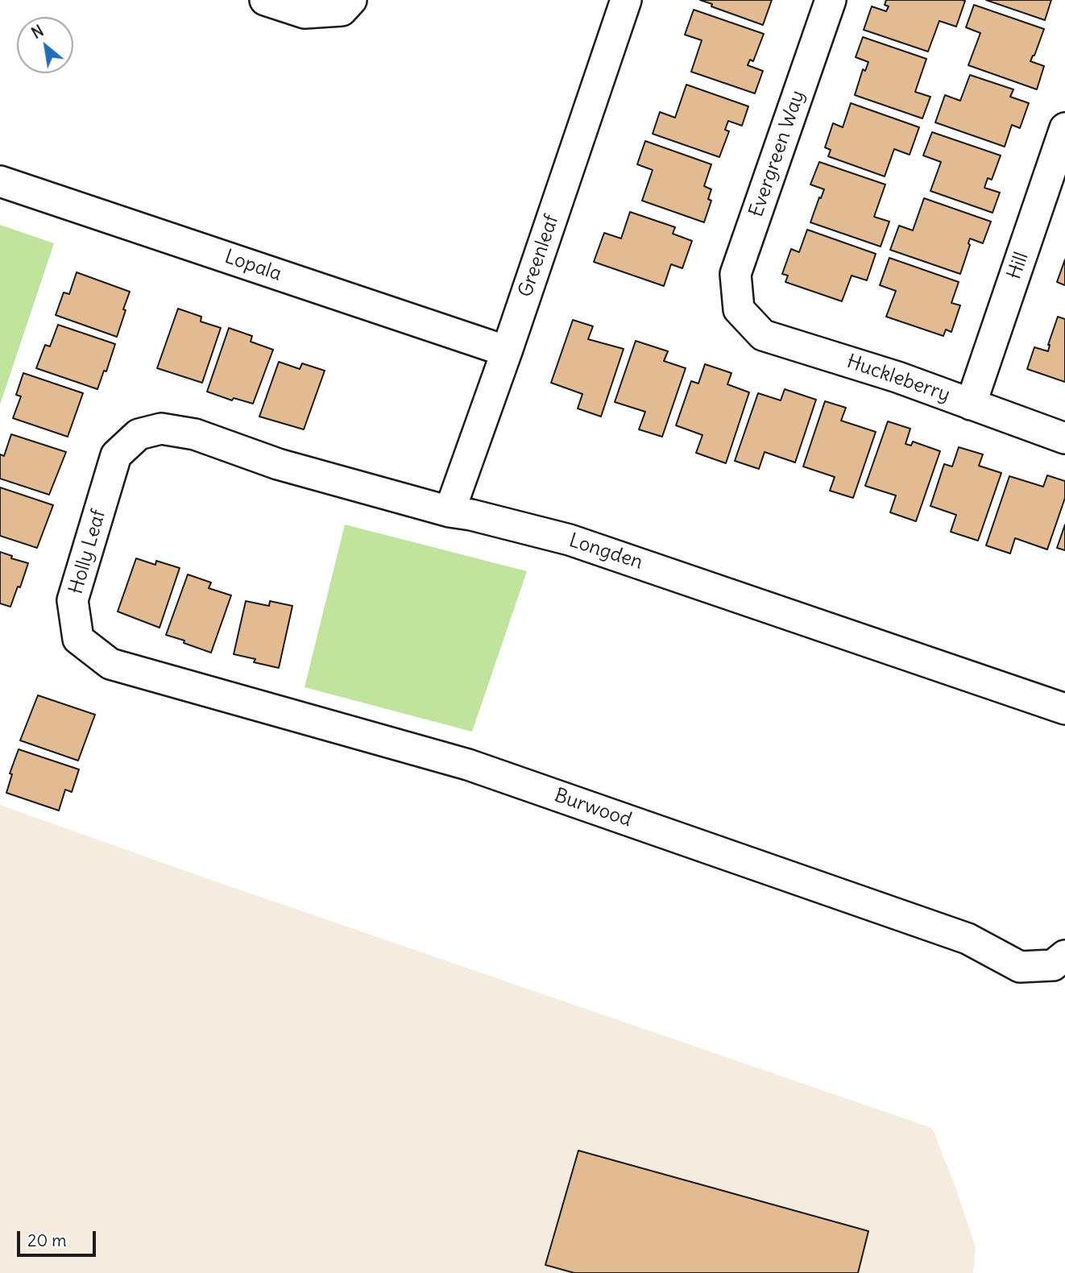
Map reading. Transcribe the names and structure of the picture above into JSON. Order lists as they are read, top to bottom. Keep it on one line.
{"streets":{"street":["Evergreen Way","Greenleaf","Lopala","Hill","Huckleberry","Holly Leaf","Longden","Burwood"]},"crossings":[["Evergreen Way","Huckleberry"],["Greenleaf","Lopala"],["Greenleaf","Longden"],["Hill","Huckleberry"],["Holly Leaf","Longden"],["Holly Leaf","Burwood"]],"scale_bar":"20 m","north":"top left"}
